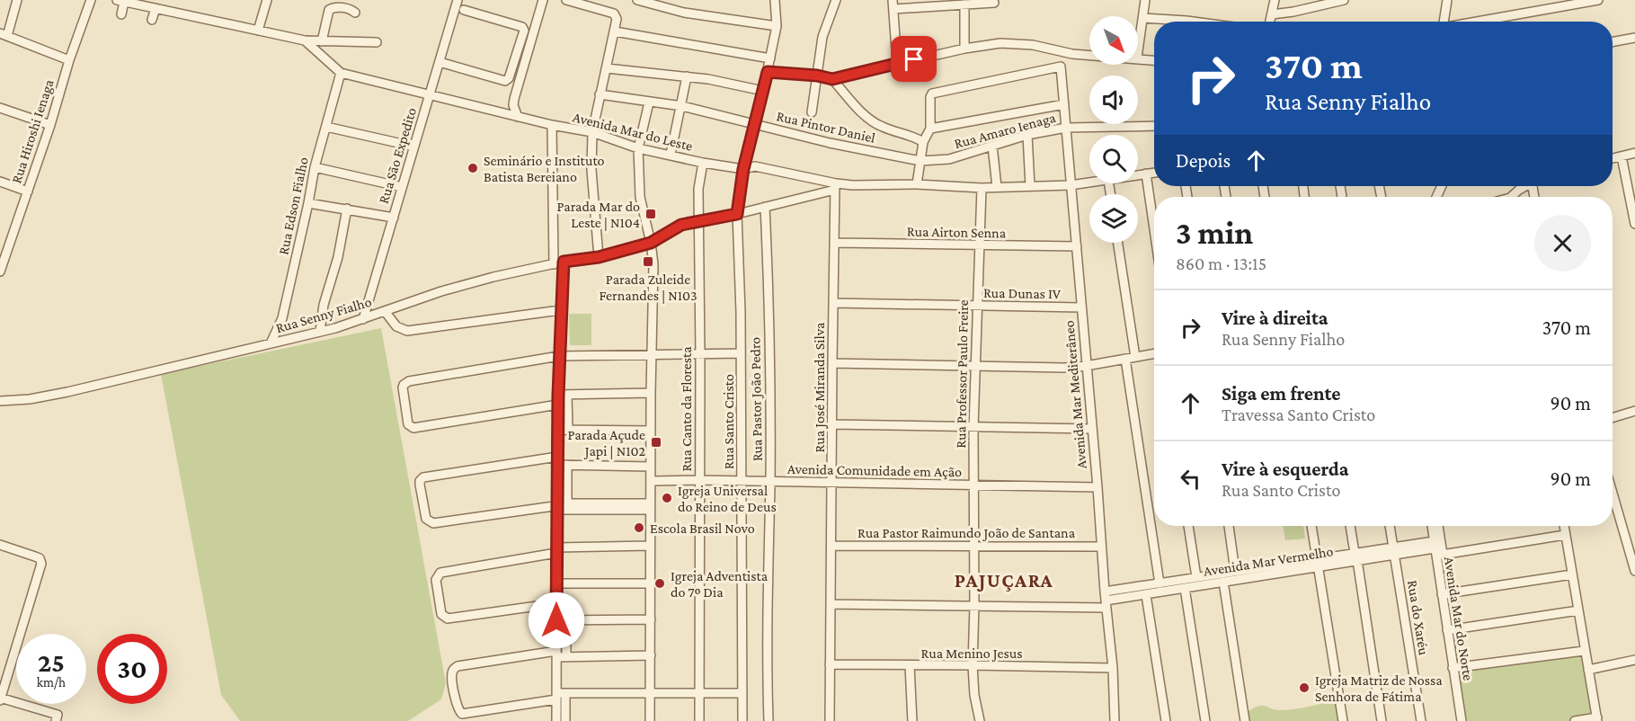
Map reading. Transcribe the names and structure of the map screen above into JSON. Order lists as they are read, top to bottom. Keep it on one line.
{"streets":{"street":["Rua Pintor Daniel","Rua Amaro Ienaga","Rua Hiroshi Ienaga","Avenida Mar do Leste","Rua São Expedito","Rua Edson Fialho","Rua Airton Senna","Rua Dunas IV","Rua Senny Fialho","Rua Professor Paulo Freire","Rua José Miranda Silva","Avenida Mar Mediterâneo","Rua Pastor João Pedro","Rua Canto da Floresta","Rua Santo Cristo","Avenida Comunidade em Ação","Rua Pastor Raimundo João de Santana","Avenida Mar Vermelho","Rua do Xaréu","Avenida Mar do Norte","Rua Menino Jesus"]},"crossings":[["Rua Pintor Daniel","Rua Amaro Ienaga"],["Rua Pintor Daniel","Rua Santo Cristo"],["Rua Amaro Ienaga","Avenida Mar Mediterâneo"],["Avenida Mar do Leste","Rua São Expedito"],["Avenida Mar do Leste","Rua Edson Fialho"],["Avenida Mar do Leste","Rua Senny Fialho"],["Avenida Mar do Leste","Rua Professor Paulo Freire"],["Avenida Mar do Leste","Rua José Miranda Silva"],["Avenida Mar do Leste","Avenida Mar Mediterâneo"],["Avenida Mar do Leste","Rua Canto da Floresta"],["Avenida Mar do Leste","Rua Santo Cristo"],["Rua São Expedito","Rua Senny Fialho"],["Rua Edson Fialho","Rua Senny Fialho"],["Rua Airton Senna","Rua Professor Paulo Freire"],["Rua Airton Senna","Rua José Miranda Silva"],["Rua Airton Senna","Avenida Mar Mediterâneo"],["Rua Dunas IV","Rua Professor Paulo Freire"],["Rua Dunas IV","Rua José Miranda Silva"],["Rua Dunas IV","Avenida Mar Mediterâneo"],["Rua Senny Fialho","Rua José Miranda Silva"],["Rua Senny Fialho","Rua Pastor João Pedro"],["Rua Senny Fialho","Rua Canto da Floresta"],["Rua Senny Fialho","Rua Santo Cristo"],["Rua Professor Paulo Freire","Avenida Comunidade em Ação"],["Rua Professor Paulo Freire","Rua Pastor Raimundo João de Santana"],["Rua Professor Paulo Freire","Avenida Mar Vermelho"],["Rua Professor Paulo Freire","Rua Menino Jesus"],["Rua José Miranda Silva","Avenida Comunidade em Ação"],["Rua José Miranda Silva","Rua Pastor Raimundo João de Santana"],["Rua José Miranda Silva","Avenida Mar Vermelho"],["Rua José Miranda Silva","Rua Menino Jesus"],["Avenida Mar Mediterâneo","Avenida Comunidade em Ação"],["Avenida Mar Mediterâneo","Rua Pastor Raimundo João de Santana"],["Avenida Mar Mediterâneo","Avenida Mar Vermelho"],["Avenida Mar Mediterâneo","Rua Menino Jesus"],["Rua Pastor João Pedro","Avenida Comunidade em Ação"],["Rua Canto da Floresta","Avenida Comunidade em Ação"],["Rua Santo Cristo","Avenida Comunidade em Ação"],["Avenida Mar Vermelho","Rua do Xaréu"],["Avenida Mar Vermelho","Avenida Mar do Norte"]],"districts":["PAJUÇARA"],"places":{"other":["Seminário e Instituto Batista Bereiano","Igreja Universal do Reino de Deus","Escola Brasil Novo","Igreja Adventista do 7º Dia","Igreja Matriz de Nossa Senhora de Fátima"],"transit":["Parada Mar do Leste | N104","Parada Zuleide Fernandes | N103","Parada Açude Japi | N102"]},"north":"bottom right","page":{"turn":["370 m","Rua Senny Fialho"],"then":"Depois","heading":["3 min","860 m · 13:15"],"list":[{"name":"Vire à direita","note":"Rua Senny Fialho","value":"370 m"},{"name":"Siga em frente","note":"Travessa Santo Cristo","value":"90 m"},{"name":"Vire à esquerda","note":"Rua Santo Cristo","value":"90 m"}],"speed":"25 km/h","limit":"30"}}
